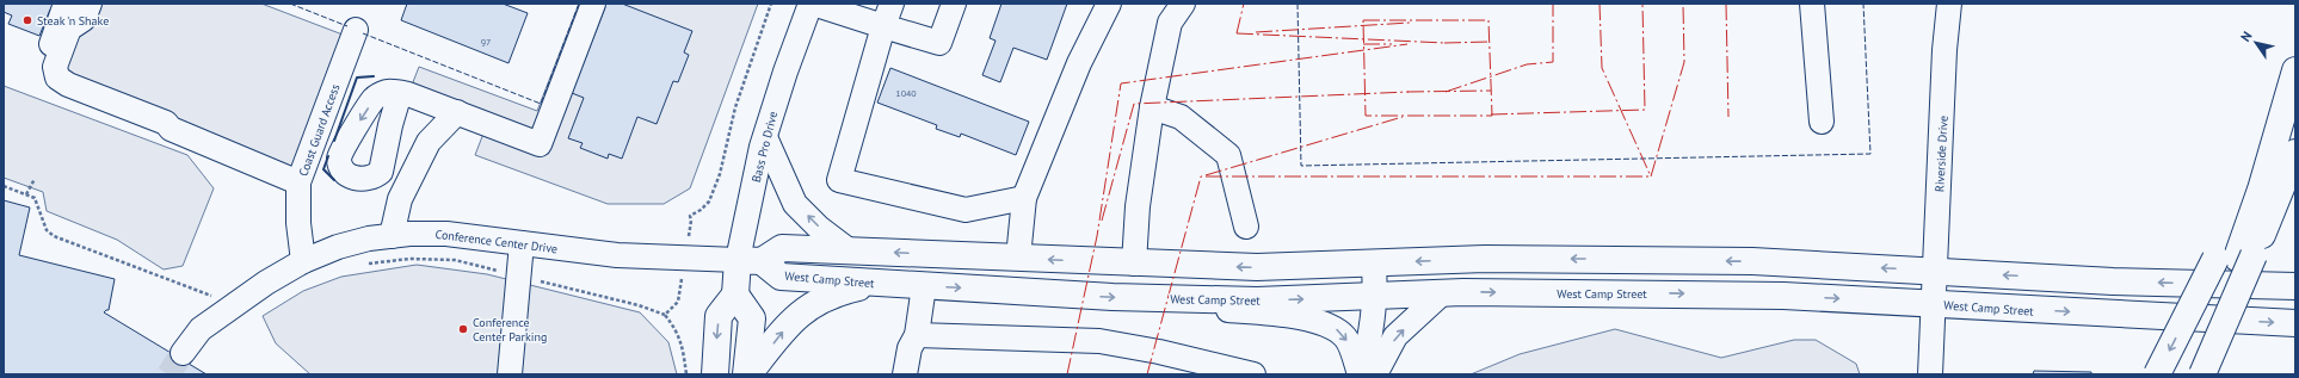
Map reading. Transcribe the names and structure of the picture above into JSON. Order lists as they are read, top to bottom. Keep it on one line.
{"streets":{"main road":["Bass Pro Drive","West Camp Street"],"street":["Coast Guard Access","Riverside Drive","Conference Center Drive"]},"crossings":[["Coast Guard Access","Conference Center Drive"],["Bass Pro Drive","Conference Center Drive"],["Bass Pro Drive","West Camp Street"],["Riverside Drive","West Camp Street"],["Conference Center Drive","West Camp Street"]],"places":["Steak 'n Shake","Conference Center Parking"],"house_numbers":["97","1040"],"north":"top left"}
